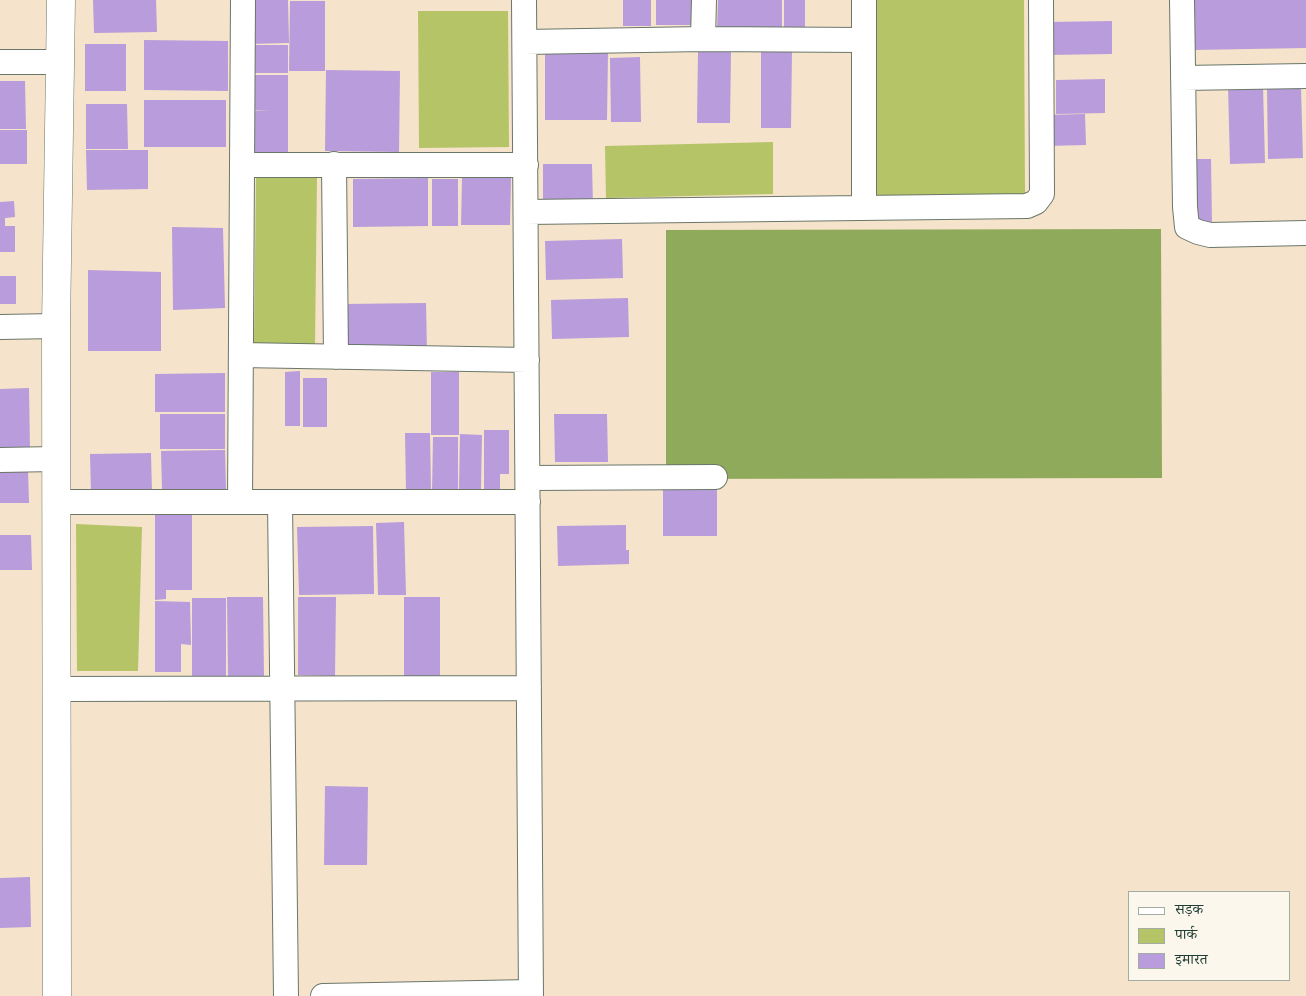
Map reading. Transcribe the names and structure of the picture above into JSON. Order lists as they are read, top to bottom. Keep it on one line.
{"legend":["सड़क","पार्क","इमारत"]}
